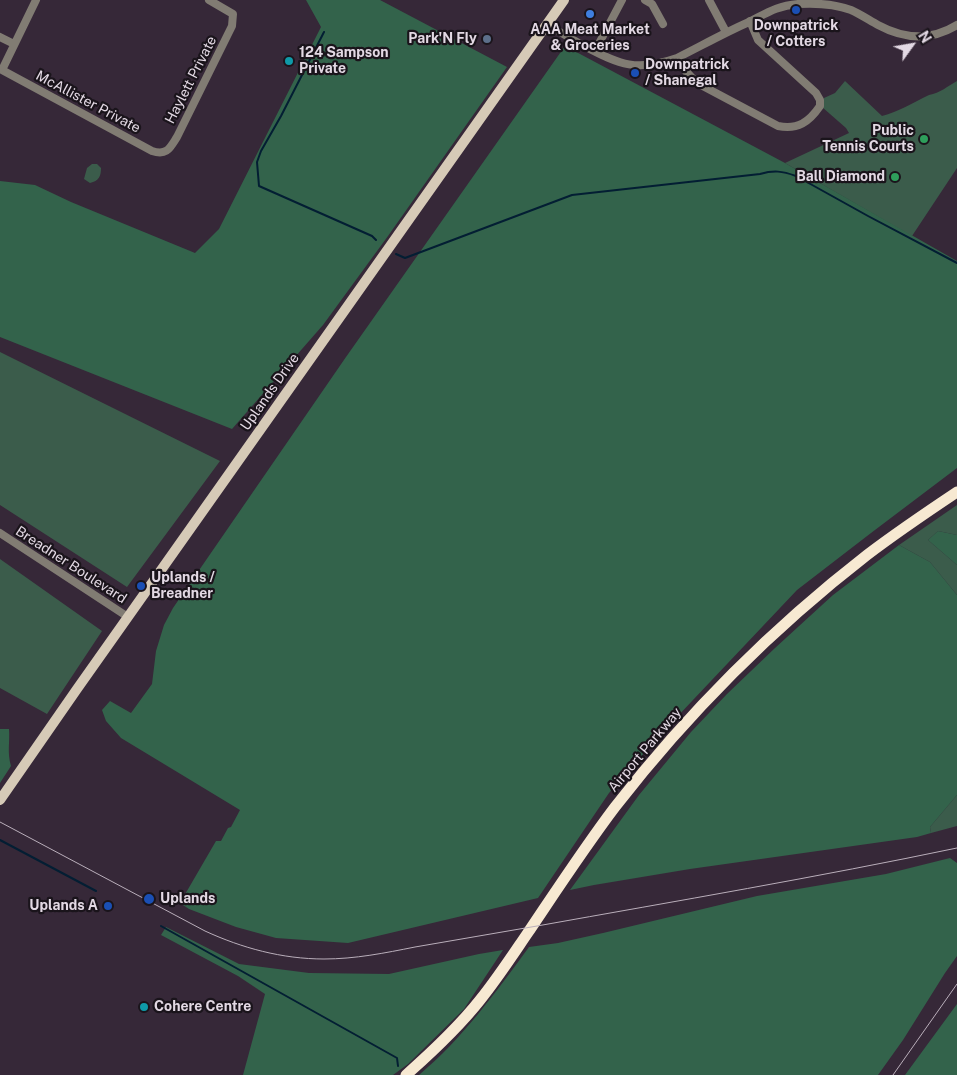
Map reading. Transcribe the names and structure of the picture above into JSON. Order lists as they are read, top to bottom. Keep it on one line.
{"streets":{"highway":["Airport Parkway"],"main road":["Uplands Drive"],"street":["Haylett Private","McAllister Private","Breadner Boulevard"]},"crossings":[["Haylett Private","McAllister Private"],["Uplands Drive","Breadner Boulevard"]],"places":["Downpatrick / Cotters","AAA Meat Market & Groceries","Park'N Fly","124 Sampson Private","Downpatrick / Shanegal","Public Tennis Courts","Ball Diamond","Uplands / Breadner","Uplands","Uplands A","Cohere Centre"],"north":"top right"}
